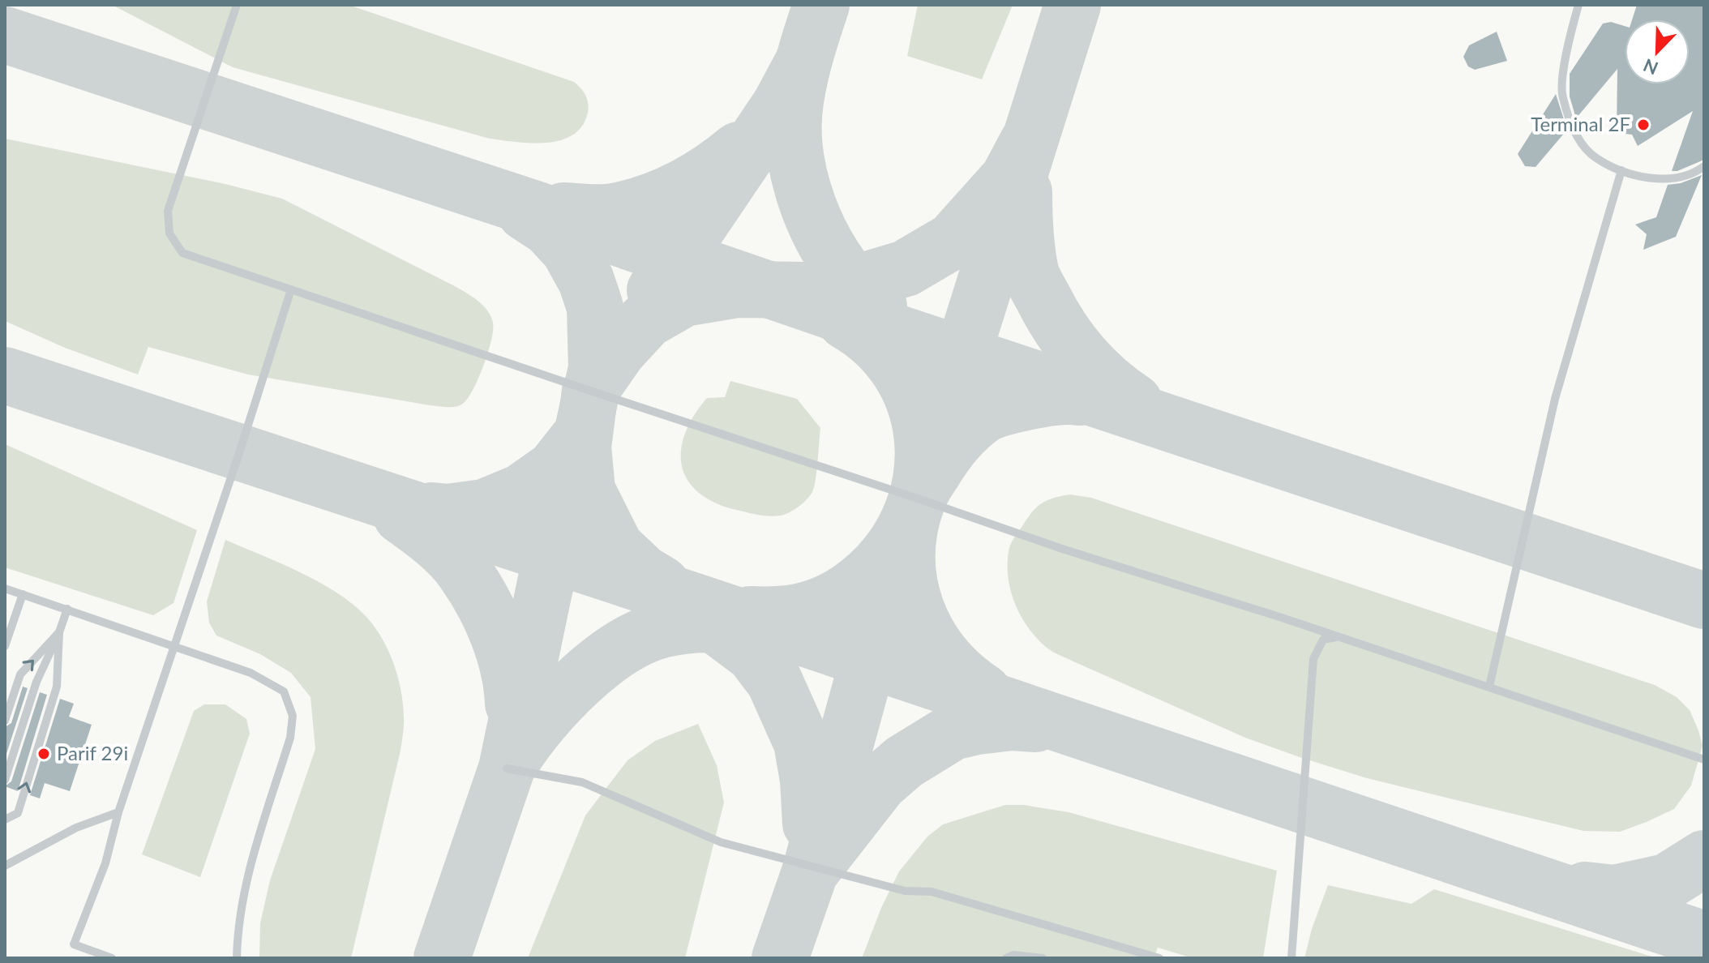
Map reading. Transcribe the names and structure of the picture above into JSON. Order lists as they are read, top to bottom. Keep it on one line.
{"places":["Terminal 2F","Parif 29i"],"north":"bottom left"}
